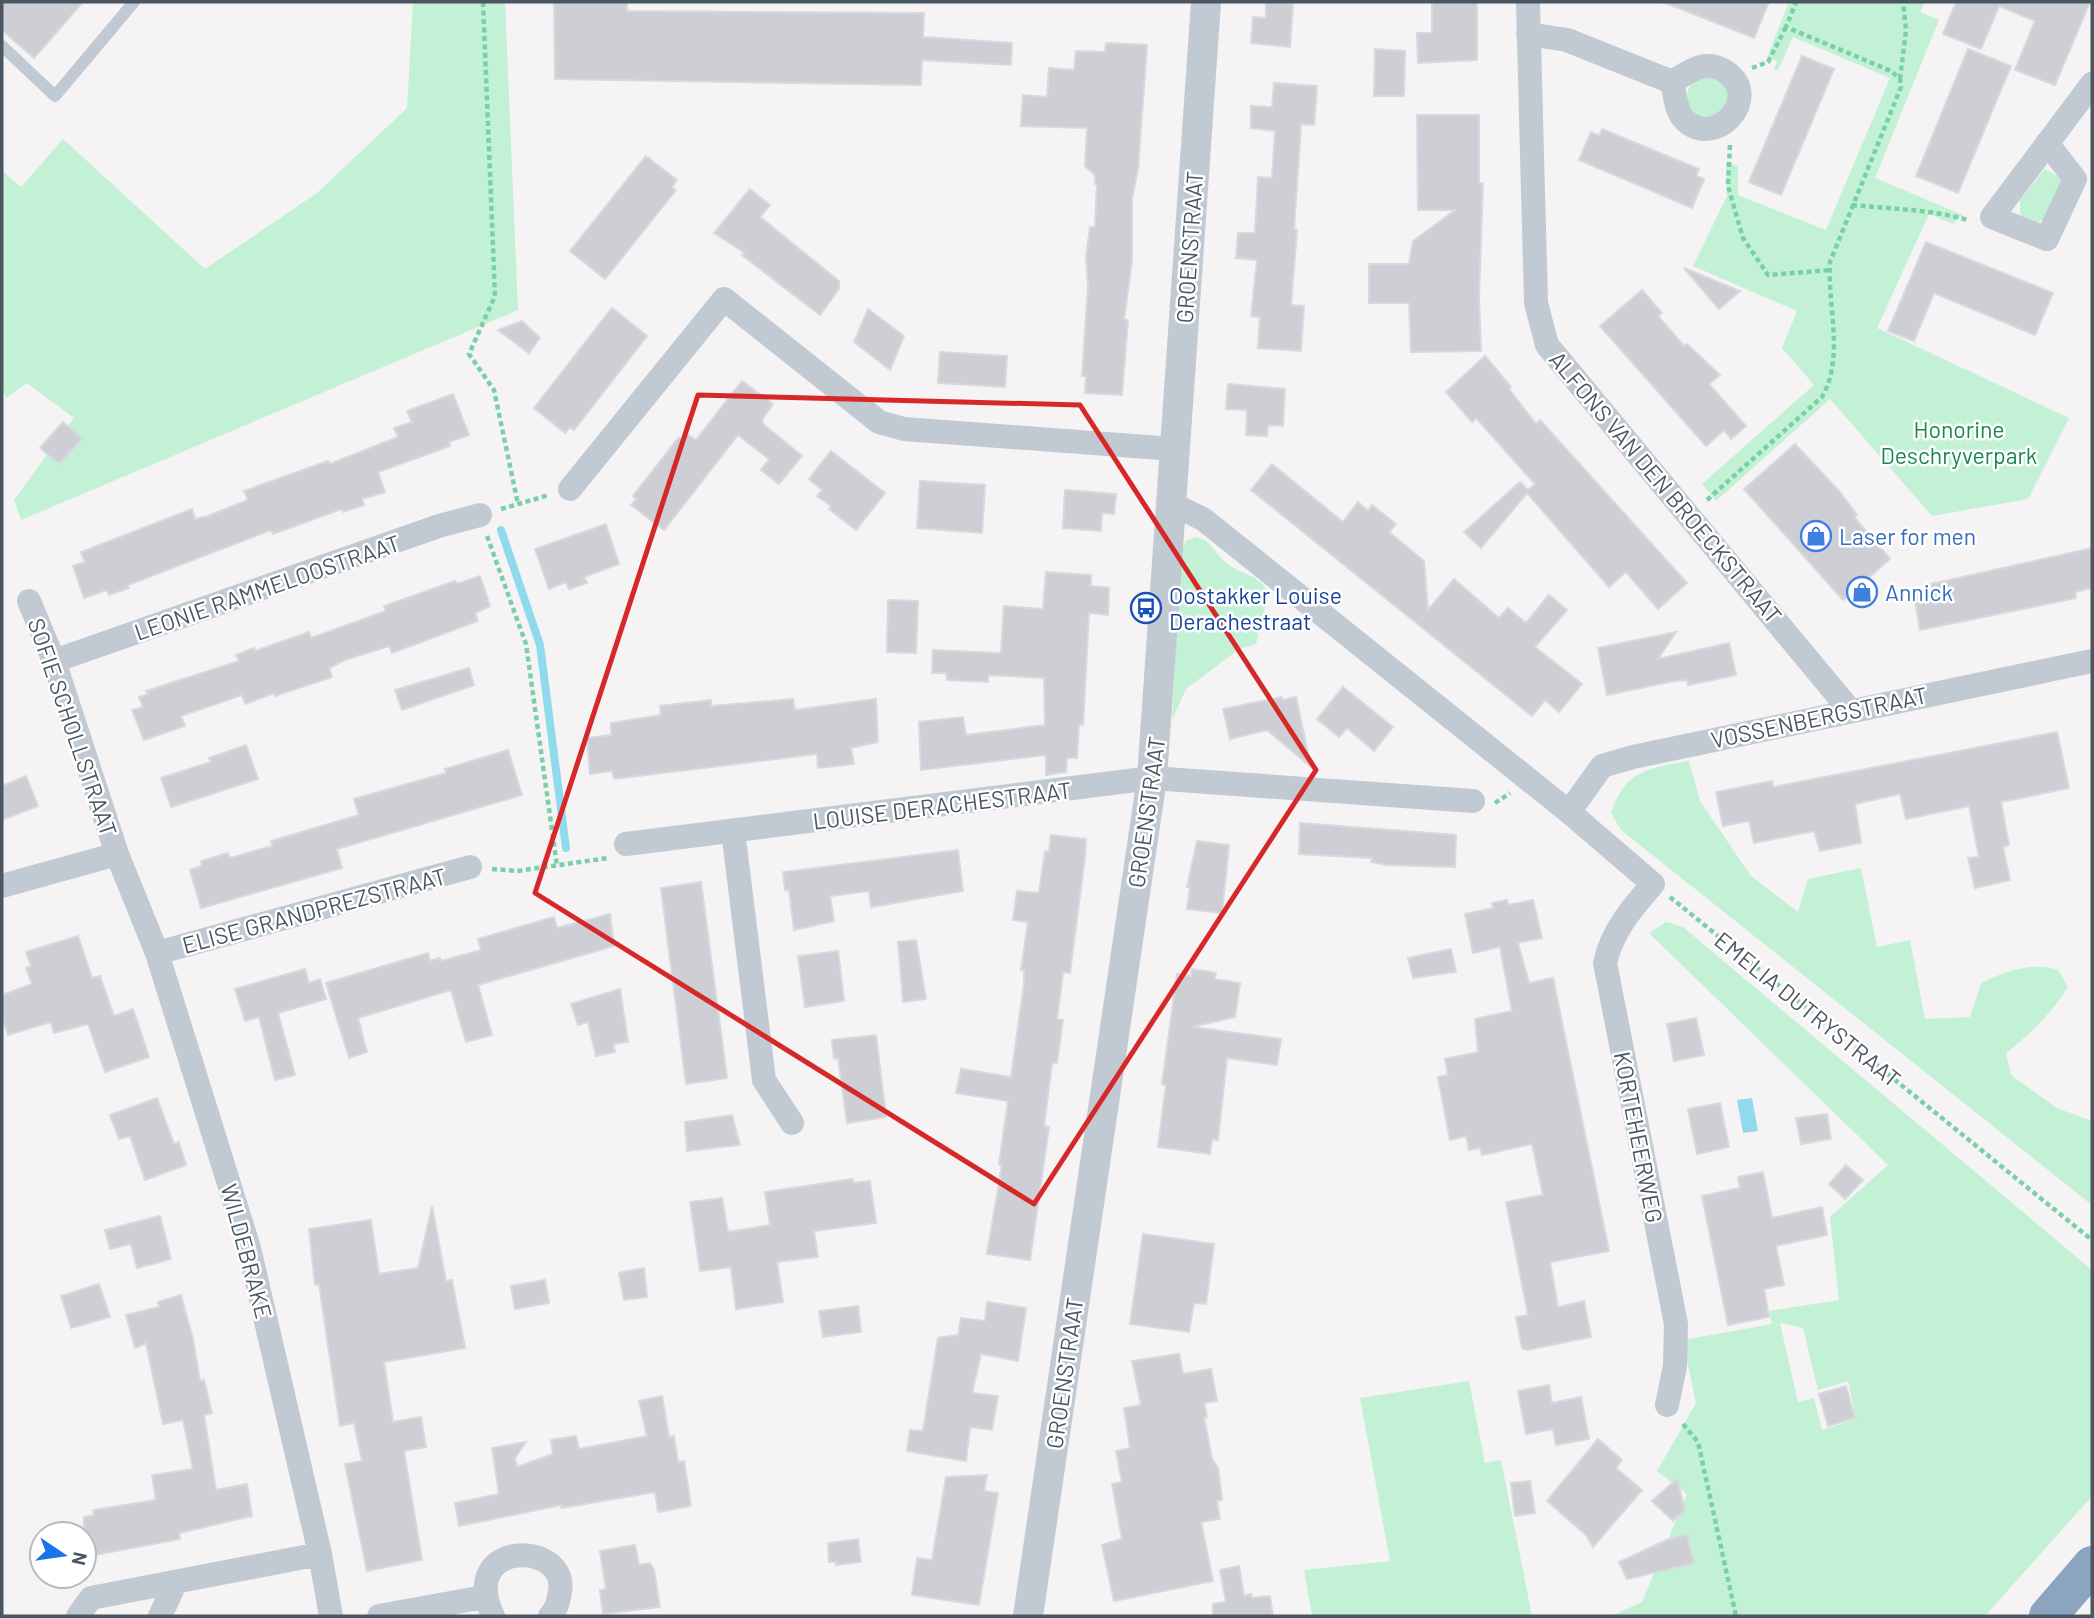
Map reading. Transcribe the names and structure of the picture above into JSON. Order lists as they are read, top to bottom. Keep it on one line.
{"streets":{"street":["GROENSTRAAT","ALFONS VAN DEN BROECKSTRAAT","LEONIE RAMMELOOSTRAAT","VOSSENBERGSTRAAT","SOFIE SCHOLLSTRAAT","LOUISE DERACHESTRAAT","ELISE GRANDPREZSTRAAT","KORTEHEERWEG","WILDEBRAKE"],"path":["EMELIA DUTRYSTRAAT"]},"crossings":[["GROENSTRAAT","LOUISE DERACHESTRAAT"],["ALFONS VAN DEN BROECKSTRAAT","VOSSENBERGSTRAAT"],["LEONIE RAMMELOOSTRAAT","SOFIE SCHOLLSTRAAT"],["SOFIE SCHOLLSTRAAT","ELISE GRANDPREZSTRAAT"],["SOFIE SCHOLLSTRAAT","WILDEBRAKE"],["ELISE GRANDPREZSTRAAT","WILDEBRAKE"],["EMELIA DUTRYSTRAAT","KORTEHEERWEG"]],"parks":["Honorine Deschryverpark"],"places":{"shop":["Laser for men","Annick"],"bus stop":["Oostakker Louise Derachestraat"]},"north":"right"}
